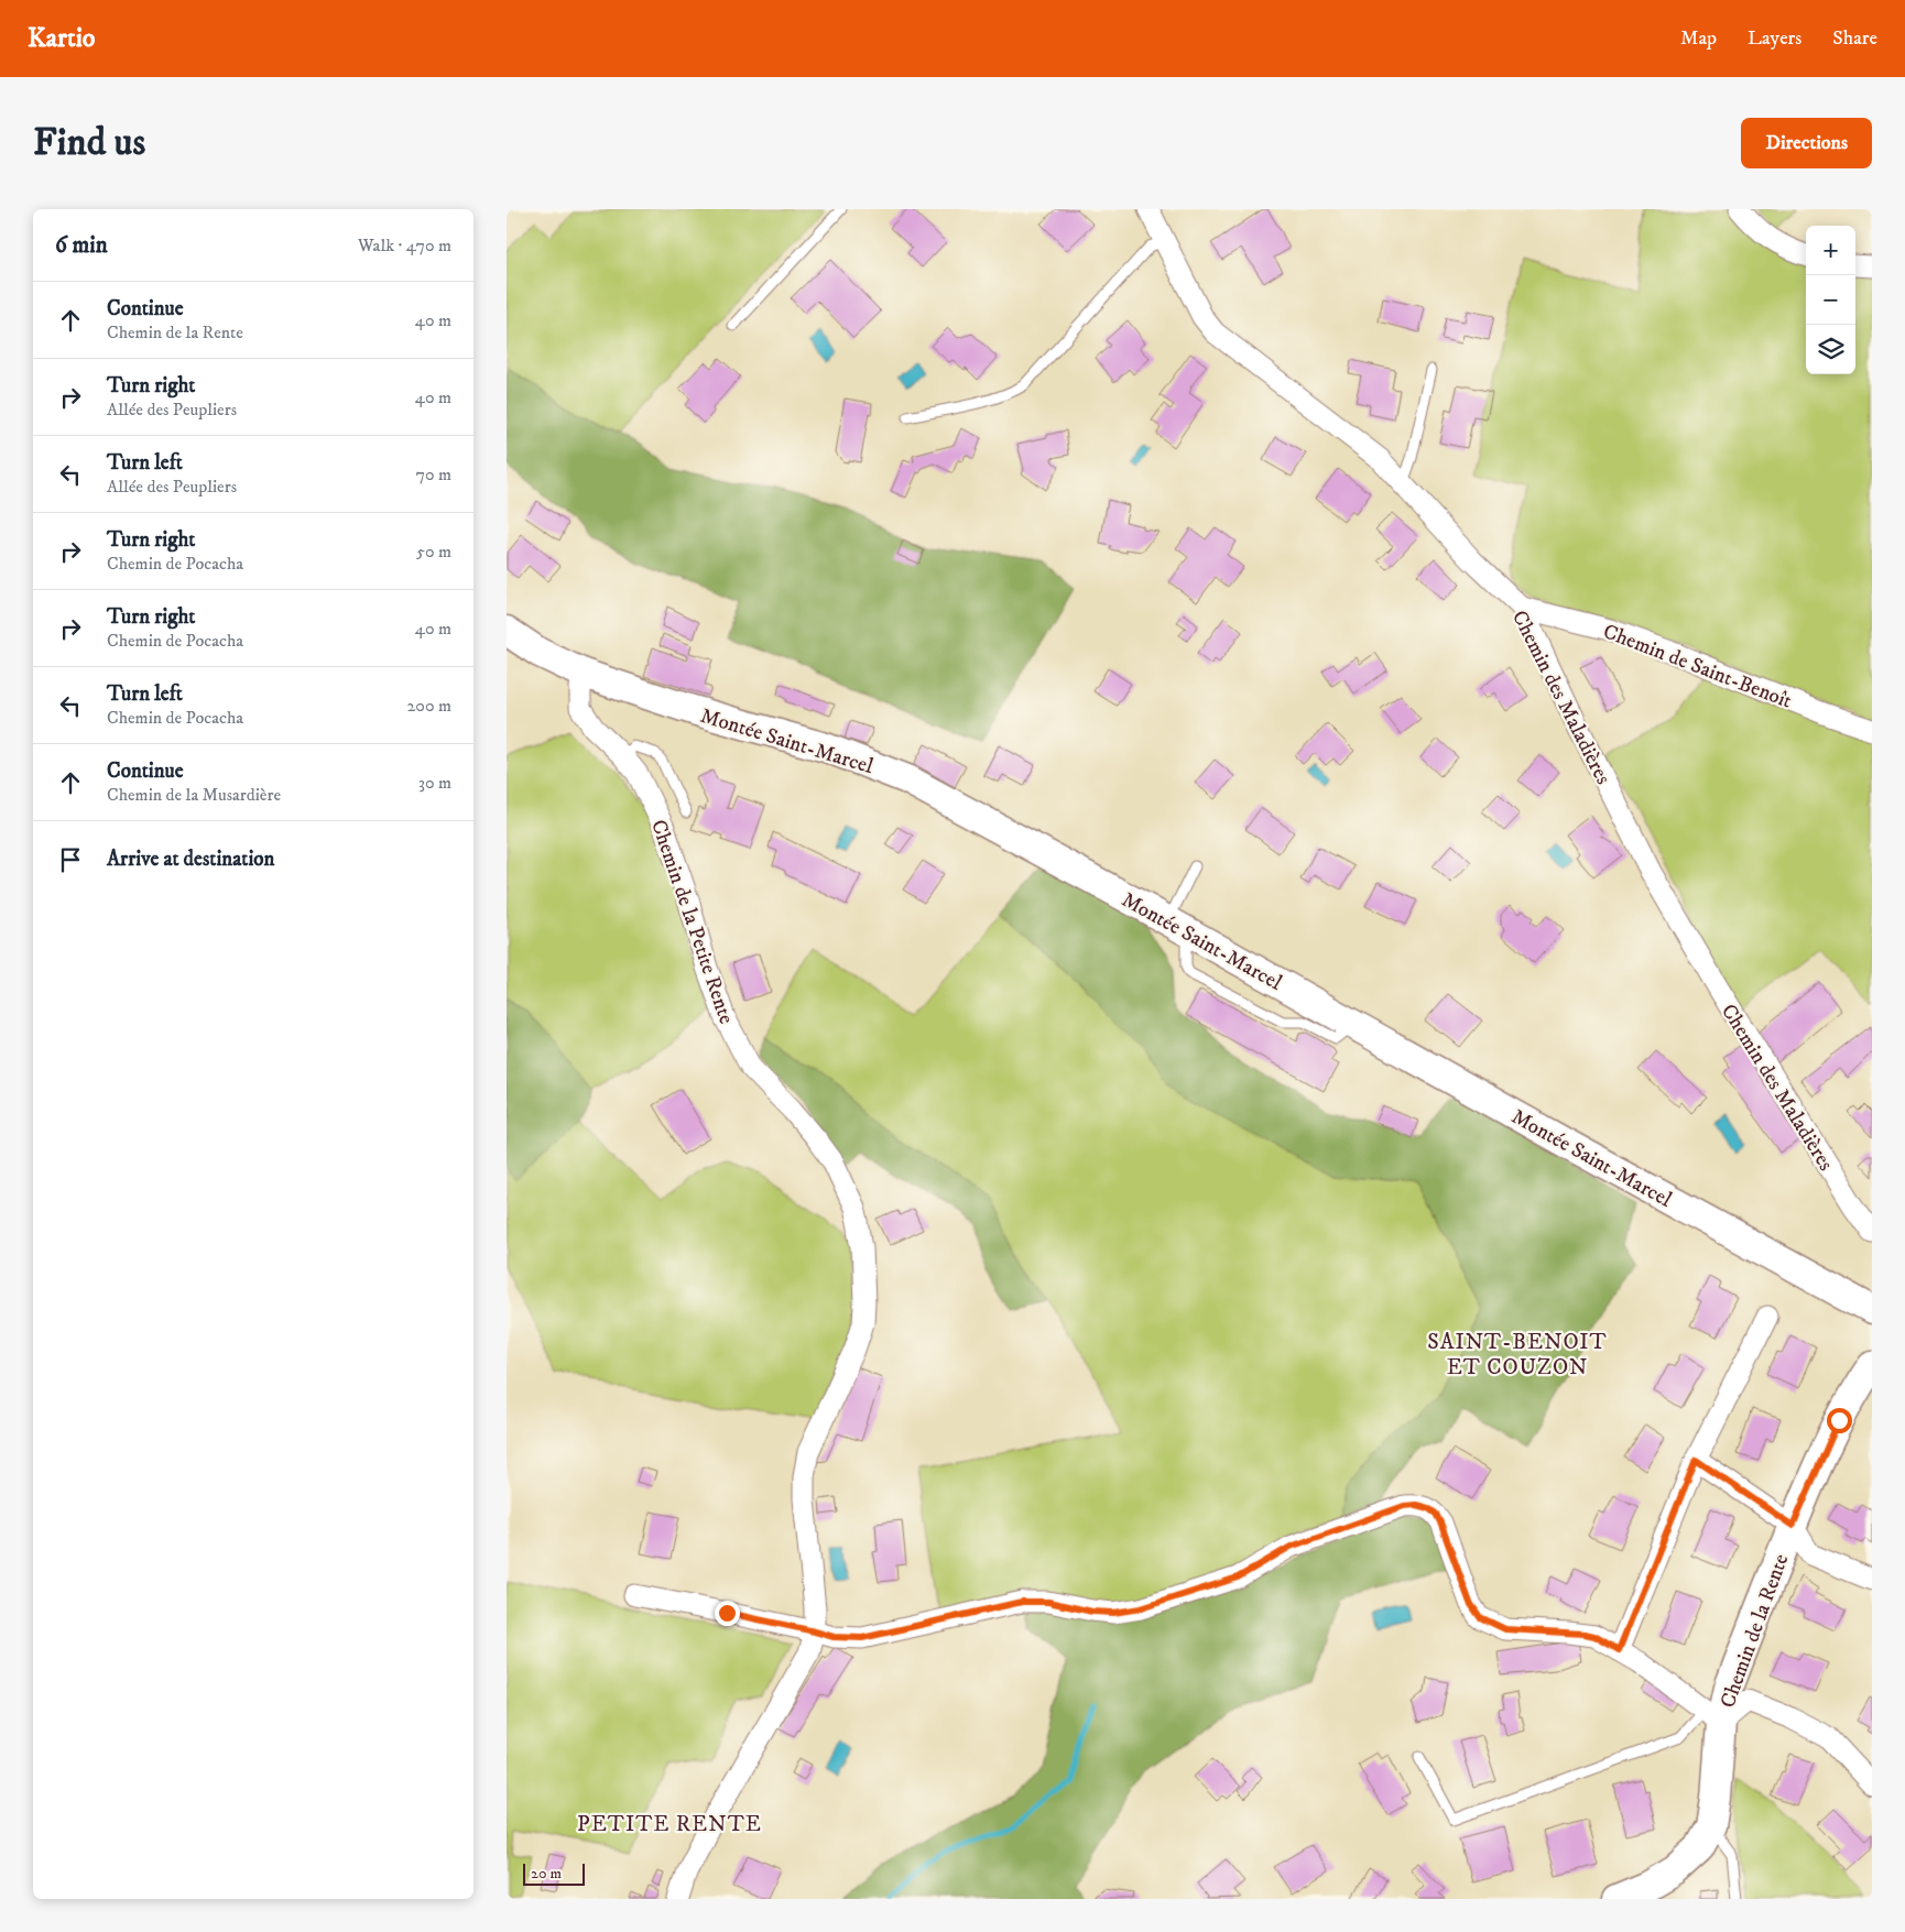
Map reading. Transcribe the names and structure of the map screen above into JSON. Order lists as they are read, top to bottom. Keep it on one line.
{"streets":{"main road":["Montée Saint-Marcel","Chemin de la Rente"],"street":["Chemin de Saint-Benoît","Chemin des Maladières","Chemin de la Petite Rente"]},"crossings":[["Chemin de Saint-Benoît","Chemin des Maladières"],["Montée Saint-Marcel","Chemin de la Petite Rente"]],"districts":["SAINT-BENOIT ET COUZON","PETITE RENTE"],"scale_bar":"20 m","page":{"header":"Kartio","nav":["Map","Layers","Share"],"buttons":"Directions","title":"Find us","heading":["6 min","Walk · 470 m"],"map_buttons":["+","−"],"list":[["Continue","Chemin de la Rente","40 m"],["Turn right","Allée des Peupliers","40 m"],["Turn left","Allée des Peupliers","70 m"],["Turn right","Chemin de Pocacha","50 m"],["Turn right","Chemin de Pocacha","40 m"],["Turn left","Chemin de Pocacha","200 m"],["Continue","Chemin de la Musardière","30 m"],"Arrive at destination"],"scale":"20 m"}}
